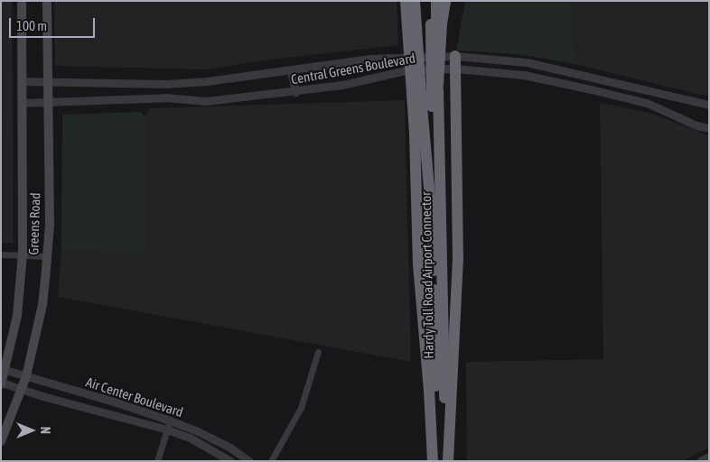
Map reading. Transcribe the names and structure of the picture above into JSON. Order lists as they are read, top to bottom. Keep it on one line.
{"streets":{"highway":["Hardy Toll Road Airport Connector"],"main road":["Greens Road"],"street":["Central Greens Boulevard","Air Center Boulevard"]},"crossings":[["Central Greens Boulevard","Greens Road"],["Greens Road","Air Center Boulevard"]],"scale_bar":"100 m","north":"right"}
